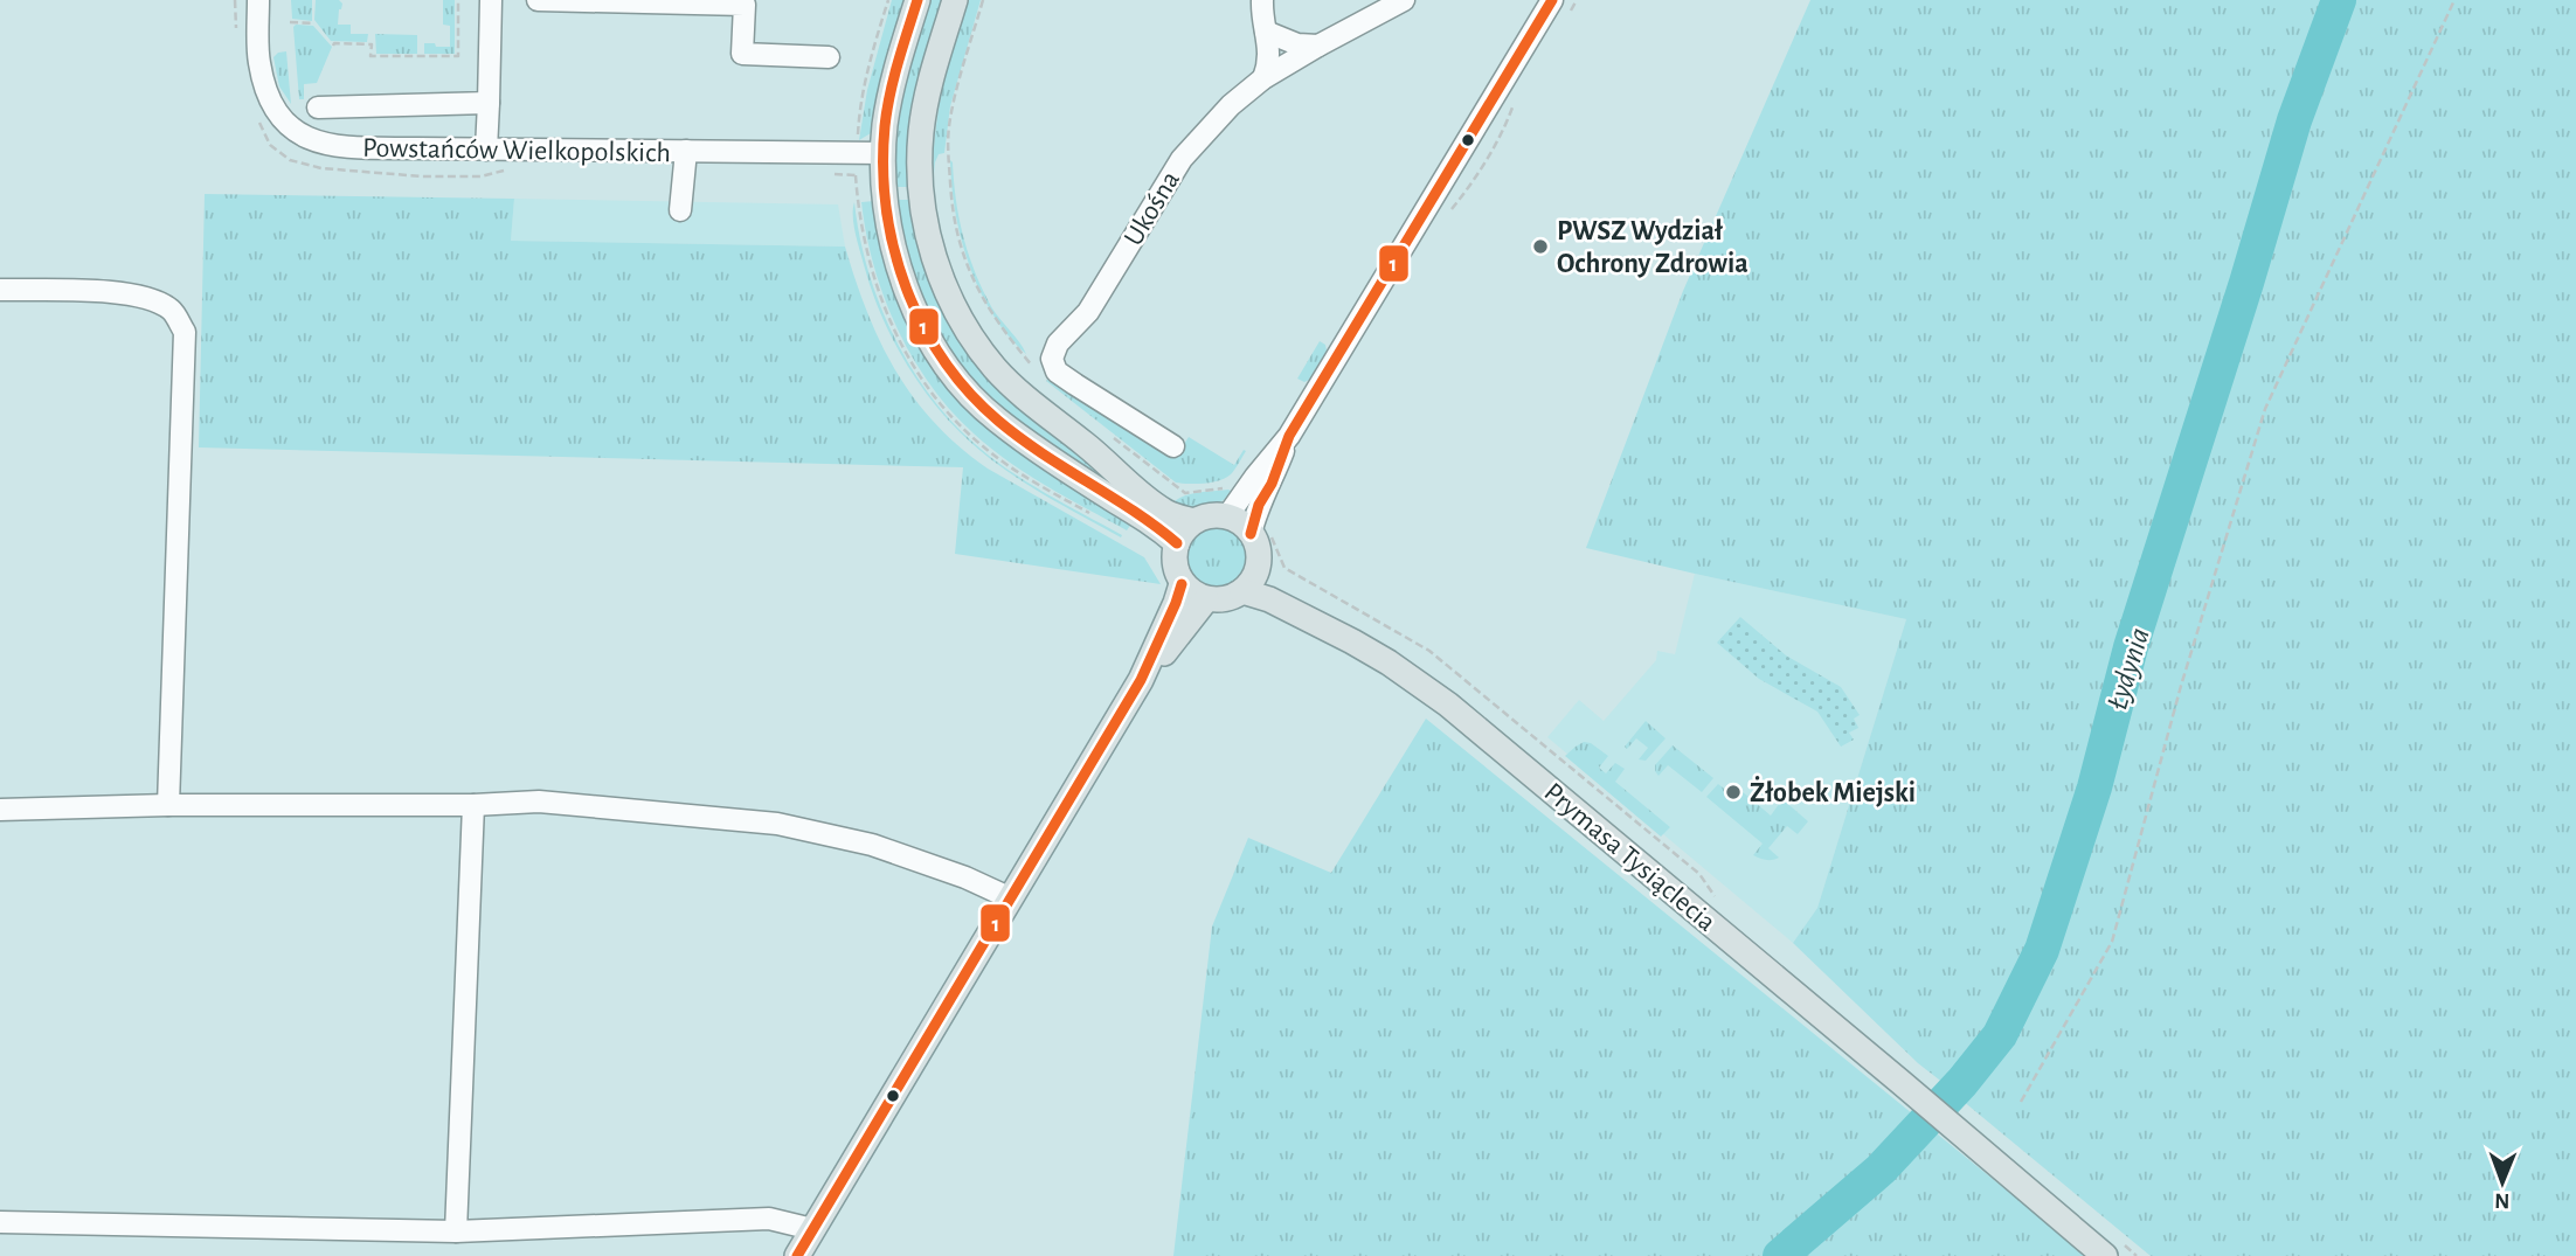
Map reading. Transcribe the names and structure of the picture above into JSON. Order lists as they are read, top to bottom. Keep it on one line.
{"streets":{"main road":["Prymasa Tysiąclecia"],"street":["Powstańców Wielkopolskich","Ukośna"]},"water":["Łydynia"],"places":["PWSZ Wydział Ochrony Zdrowia","Żłobek Miejski"],"lines":["transit line 1"],"north":"bottom"}
